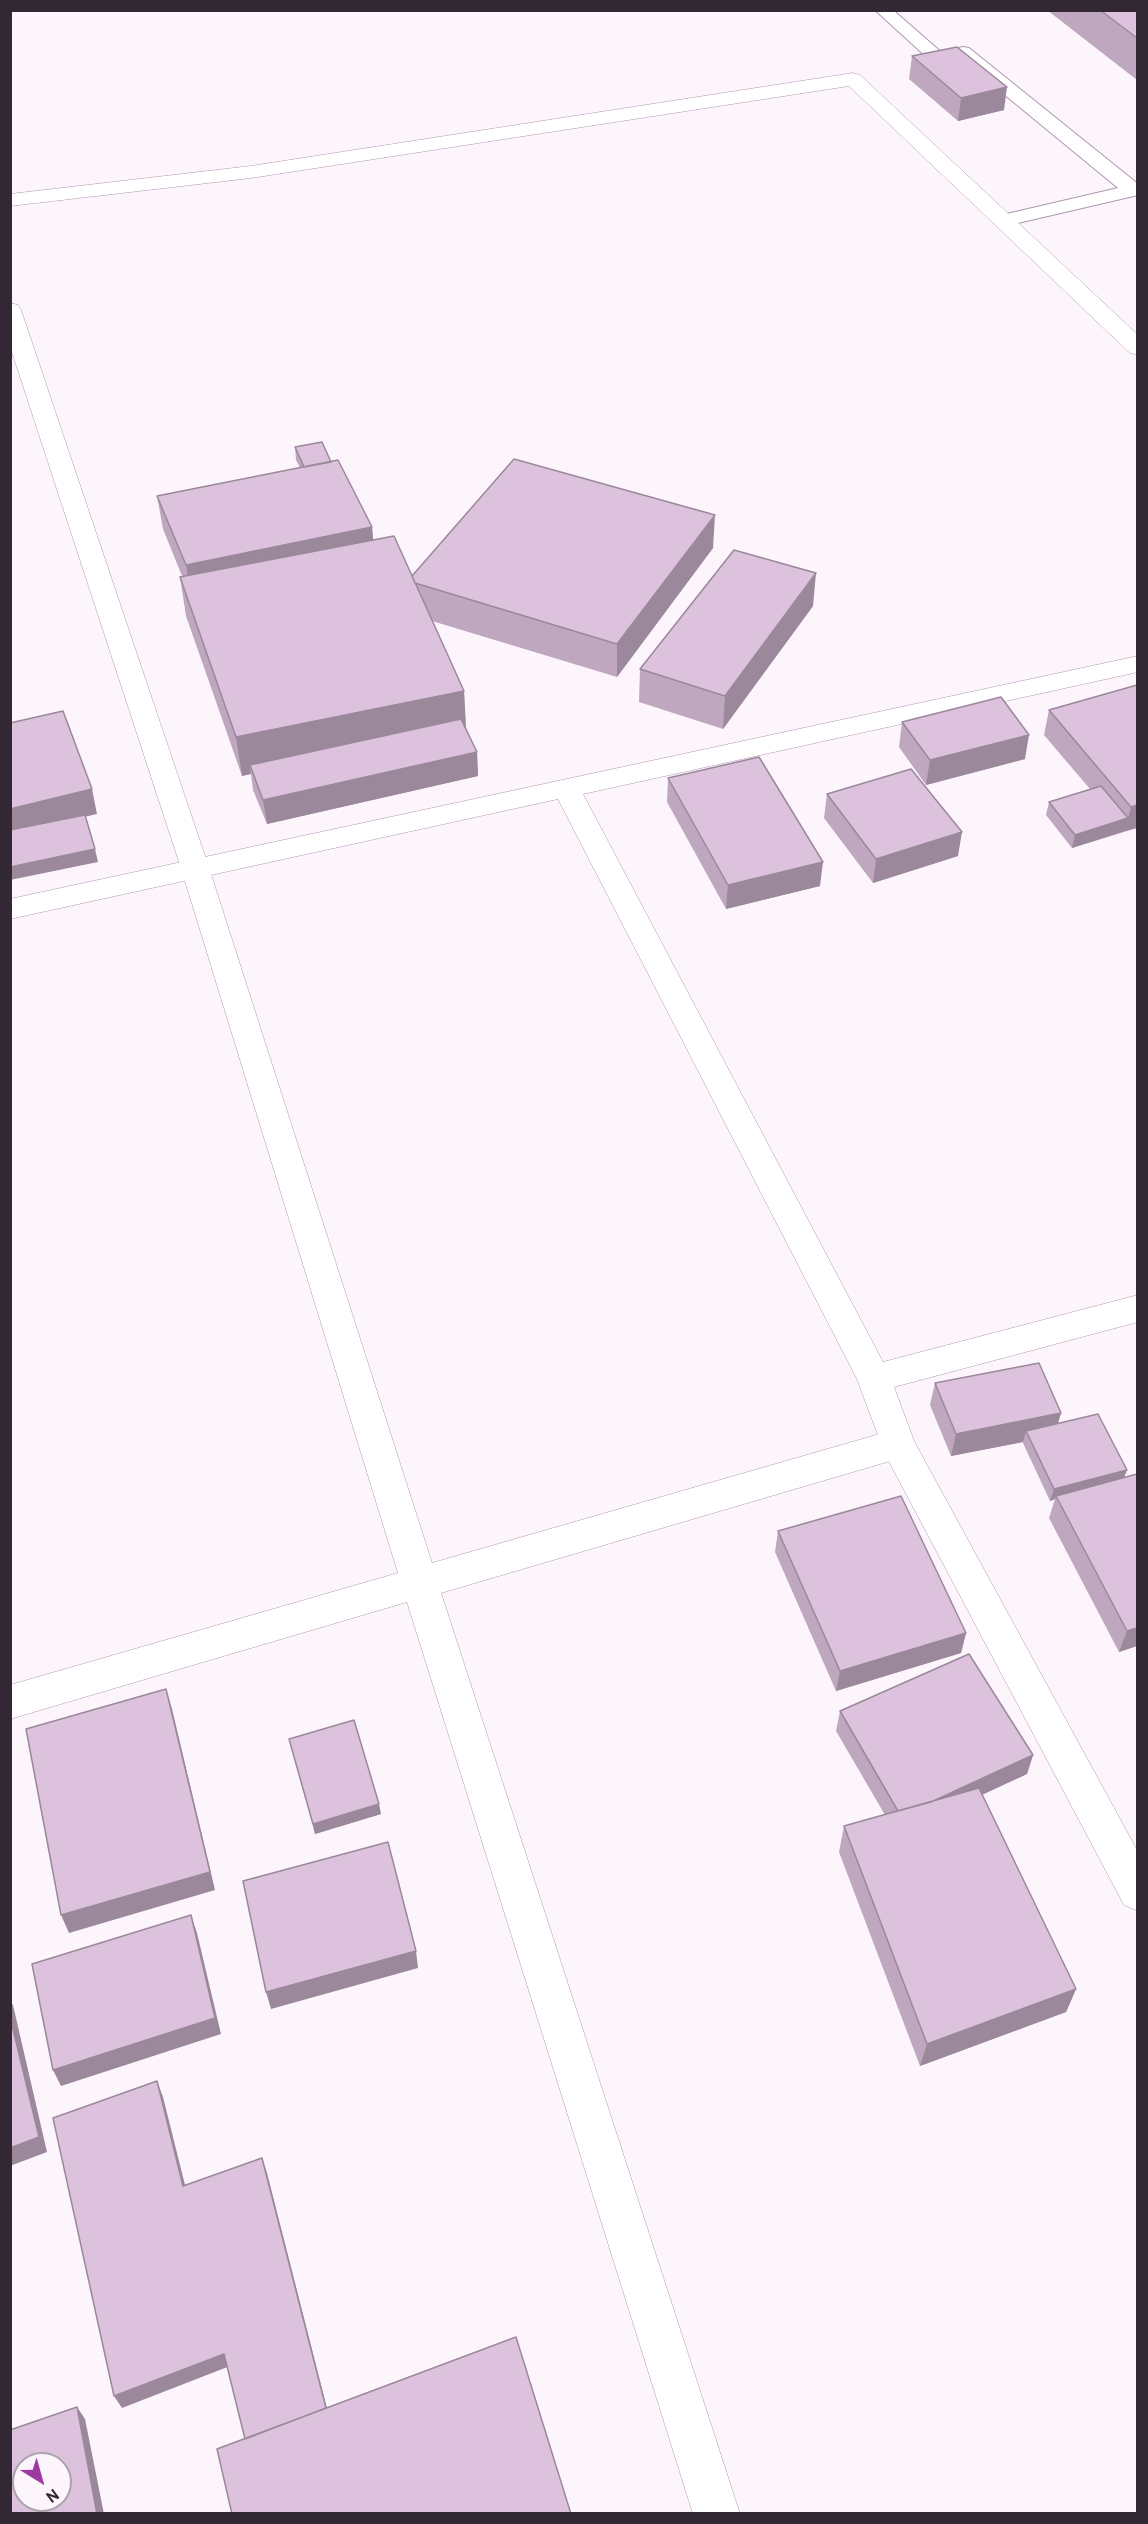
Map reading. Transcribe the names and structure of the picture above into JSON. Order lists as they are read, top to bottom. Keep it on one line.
{"north":"bottom right"}
